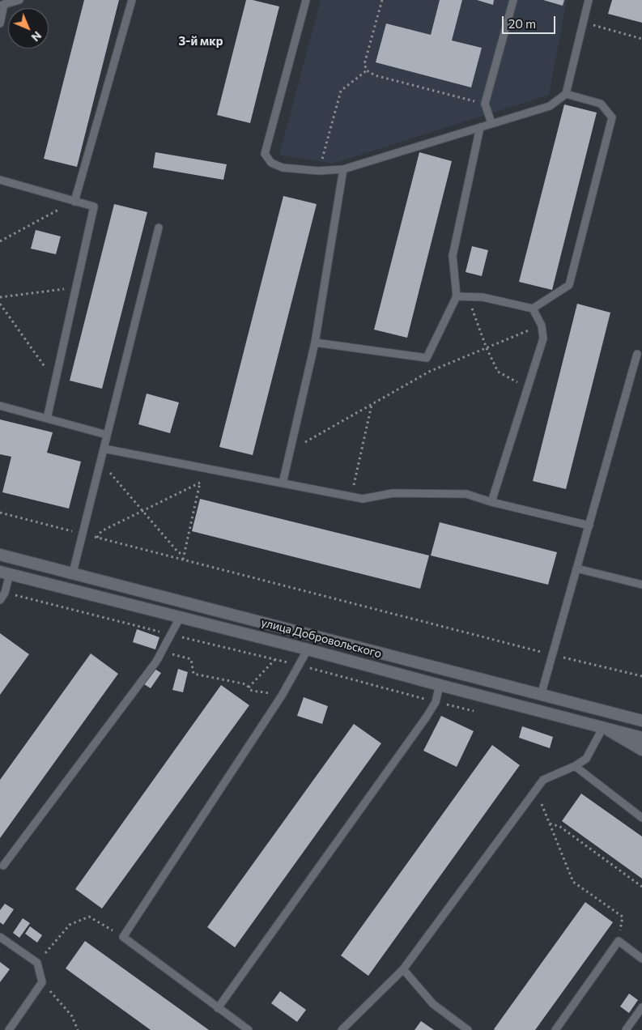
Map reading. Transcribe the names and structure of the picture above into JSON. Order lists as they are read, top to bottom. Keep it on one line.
{"streets":{"main road":["улица Добровольского"]},"districts":["3-й мкр"],"scale_bar":"20 m","north":"bottom right"}
